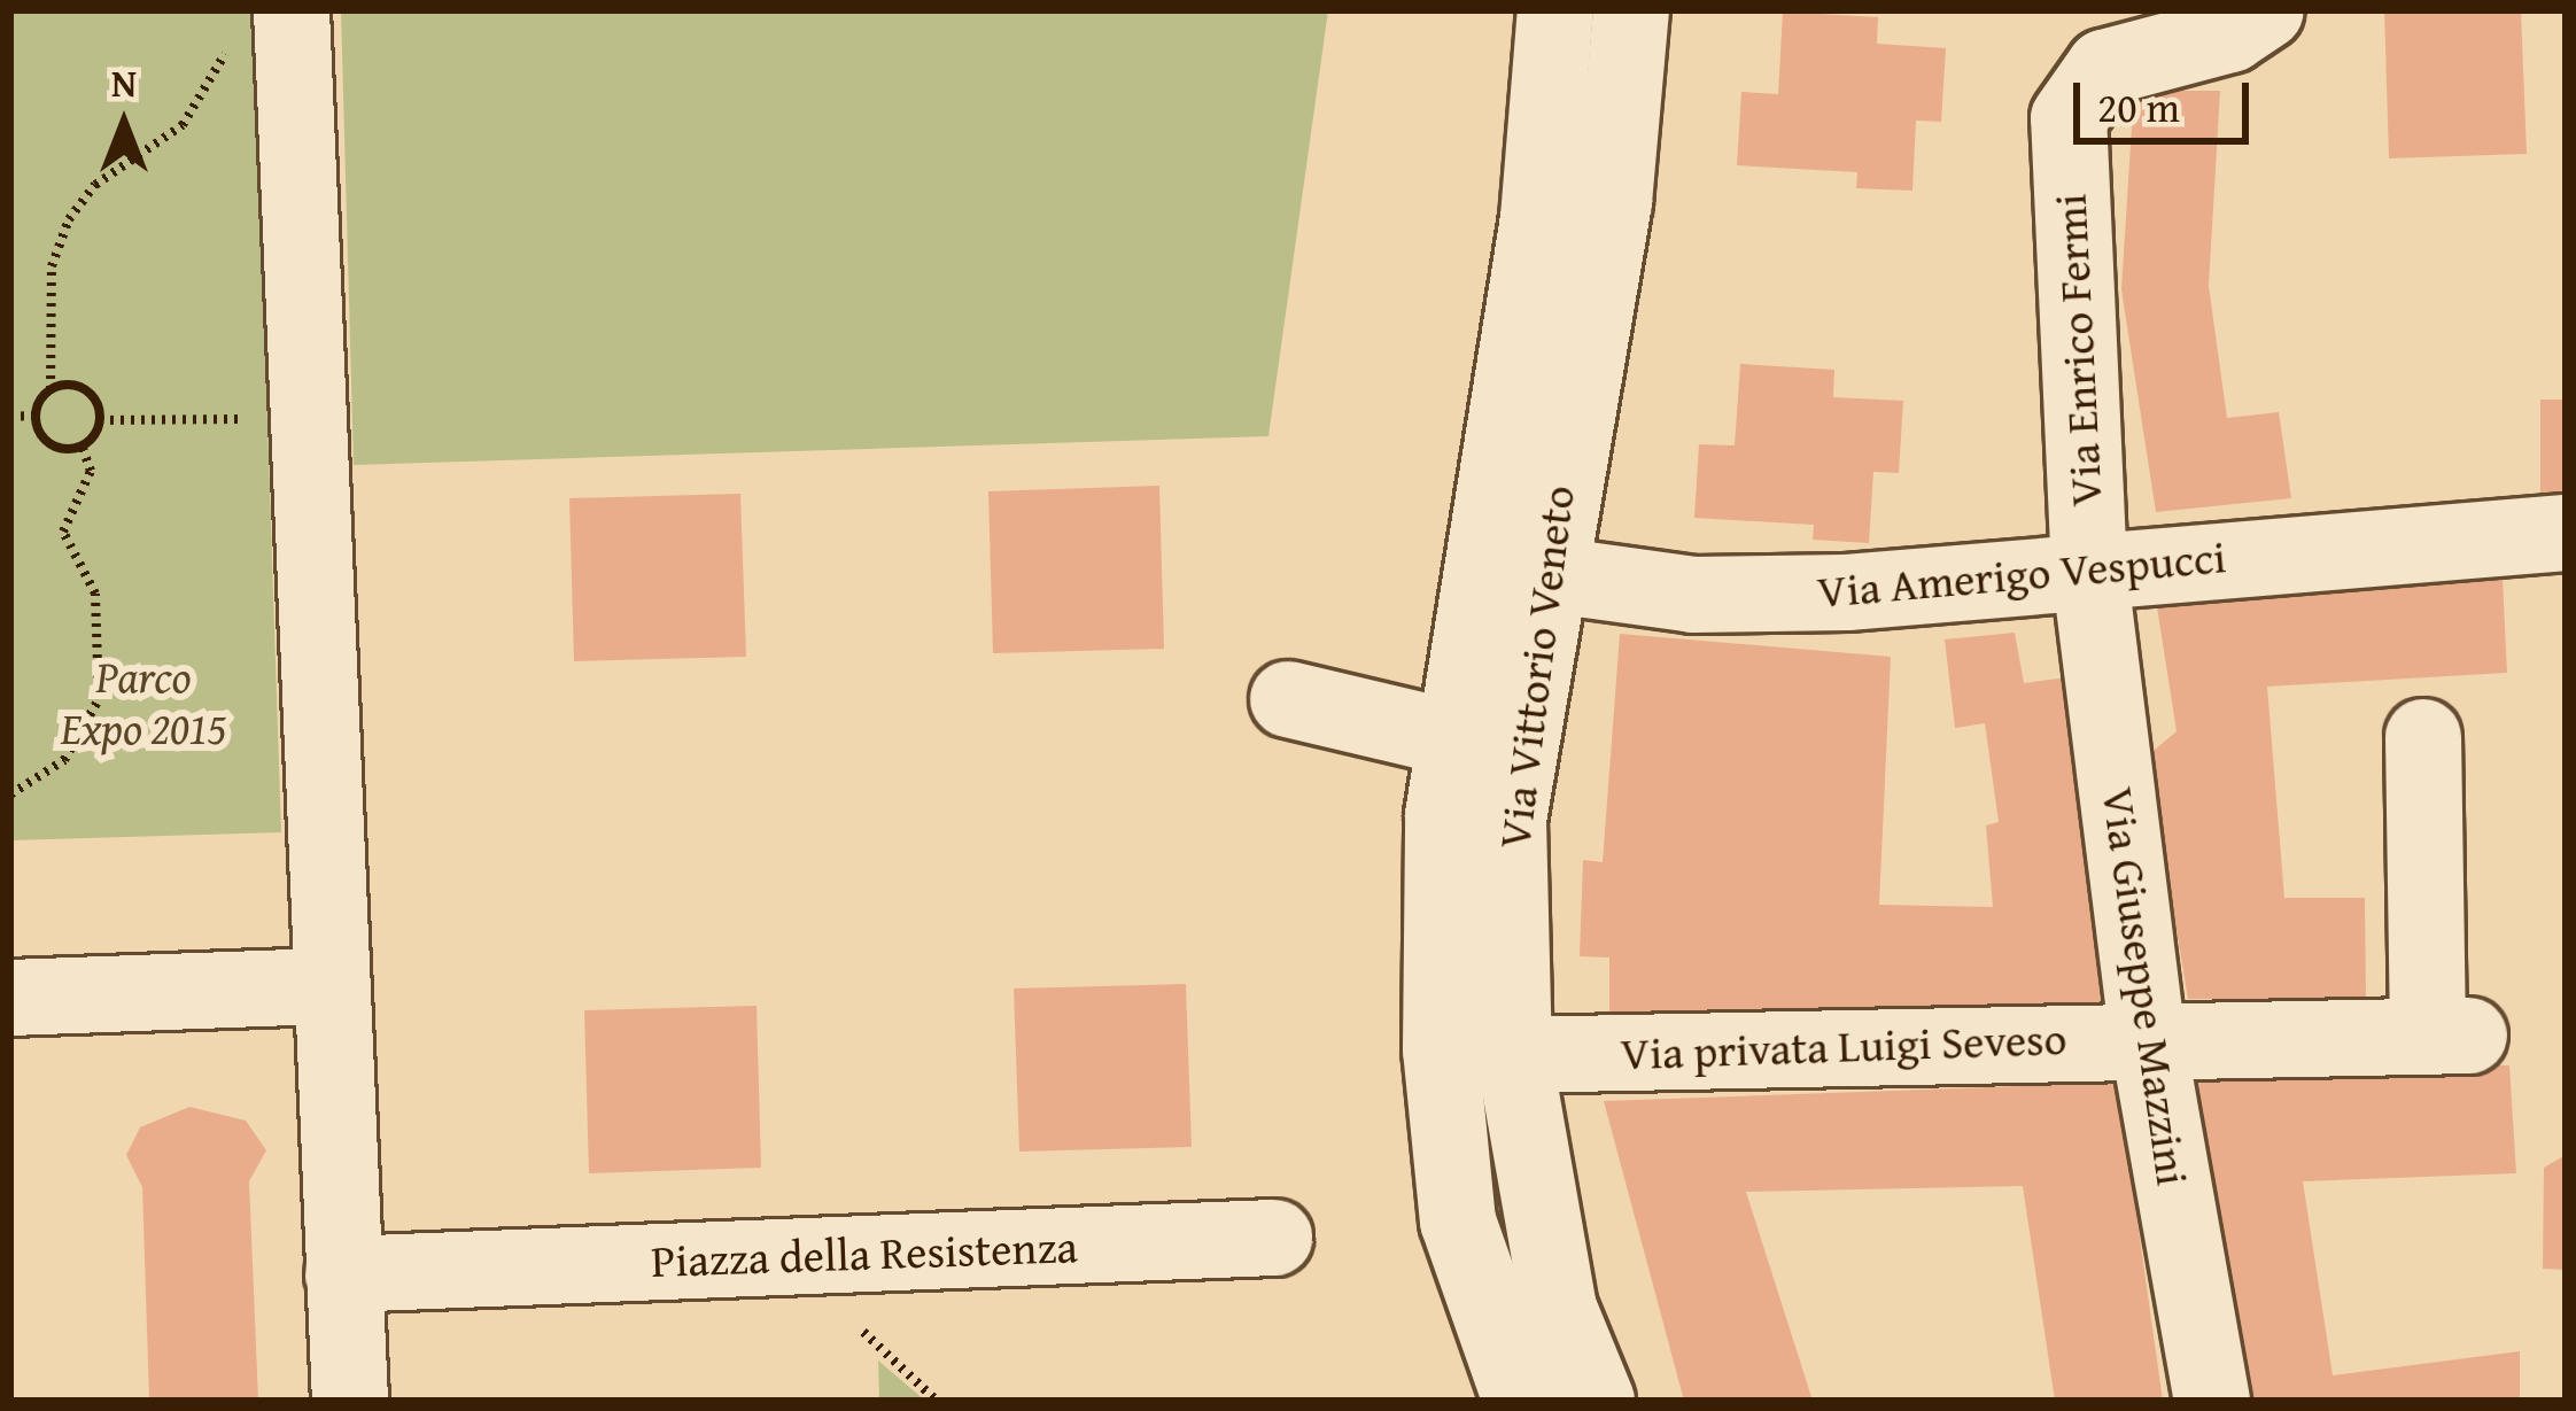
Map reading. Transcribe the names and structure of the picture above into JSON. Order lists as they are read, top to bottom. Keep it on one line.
{"streets":{"street":["Via Enrico Fermi","Via Amerigo Vespucci","Via Vittorio Veneto","Via Giuseppe Mazzini","Via privata Luigi Seveso","Piazza della Resistenza"]},"crossings":[["Via Enrico Fermi","Via Amerigo Vespucci"],["Via Enrico Fermi","Via Giuseppe Mazzini"],["Via Amerigo Vespucci","Via Vittorio Veneto"],["Via Amerigo Vespucci","Via Giuseppe Mazzini"],["Via Vittorio Veneto","Via privata Luigi Seveso"],["Via Giuseppe Mazzini","Via privata Luigi Seveso"]],"parks":["Parco Expo 2015"],"scale_bar":"20 m","north":"top"}
